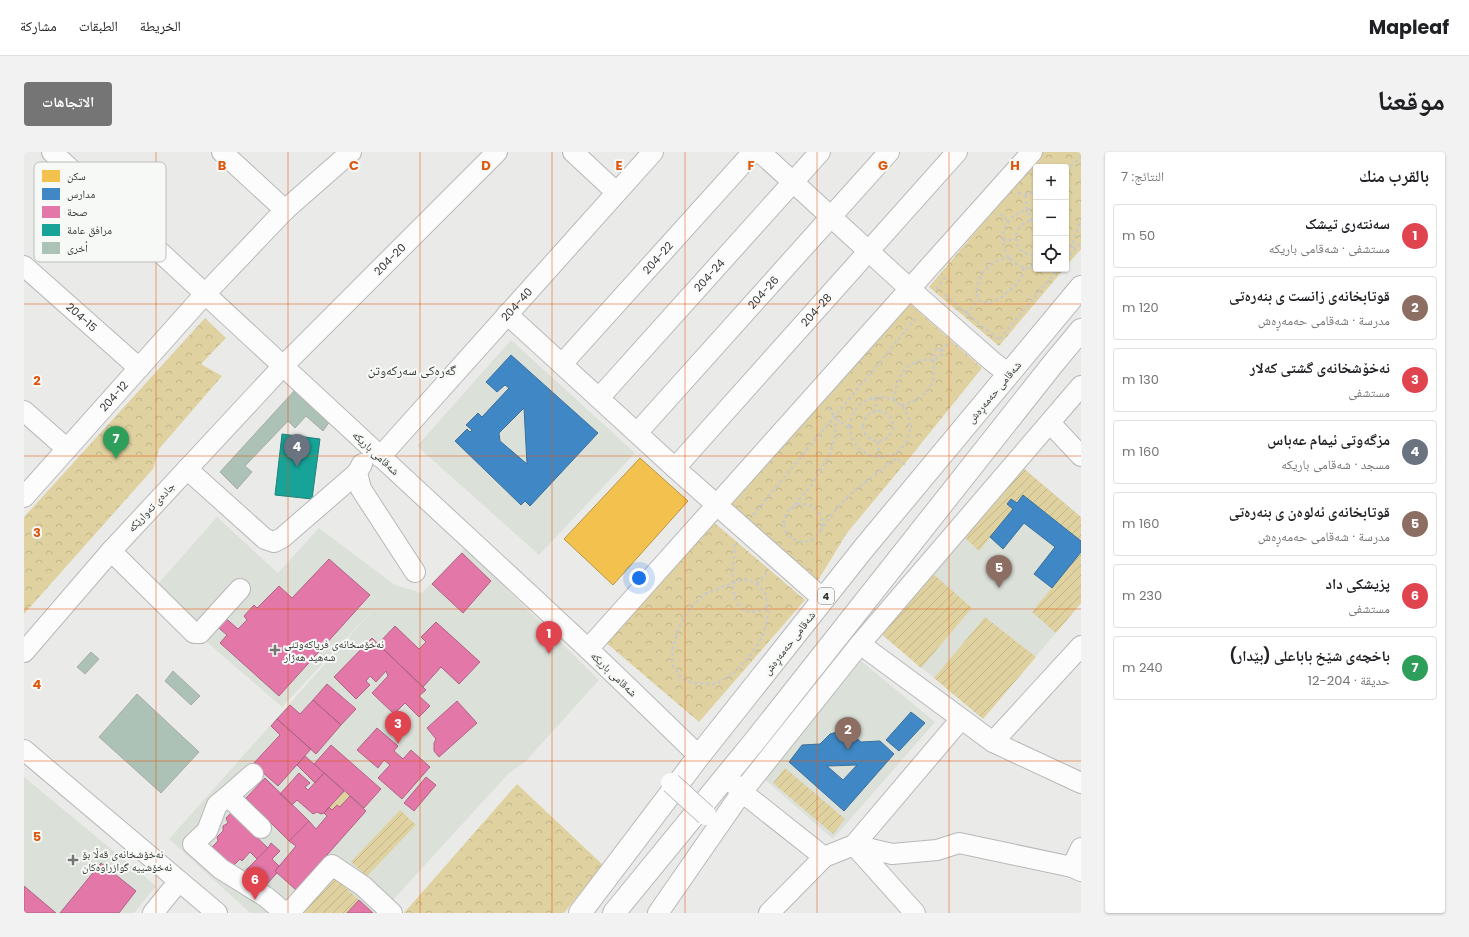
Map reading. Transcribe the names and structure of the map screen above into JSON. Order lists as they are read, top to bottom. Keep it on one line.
{"streets":{"highway":["شەقامی حەمەڕەش","4"],"street":["204-22","204-20","204-24","204-26","204-40","204-28","204-15","204-12","شەقامی باریکە","جادەی تەوارێکە"]},"crossings":[["204-20","شەقامی باریکە"],["204-20","جادەی تەوارێکە"],["204-40","شەقامی باریکە"],["204-15","204-12"],["شەقامی حەمەڕەش","شەقامی باریکە"],["204-12","شەقامی باریکە"],["شەقامی باریکە","جادەی تەوارێکە"]],"districts":["گەرەکی سەرکەوتن"],"places":{"health":["نەخۆسخانەی فریاکەوتنی شەهید هەژار","نەخۆشخانەی قەڵا بۆ نەخۆشییە گوازراوەکان"]},"legend":["سكن","مدارس","صحة","مرافق عامة","أخرى"],"page":{"header":"Mapleaf","nav":["الخريطة","الطبقات","مشاركة"],"title":"موقعنا","buttons":"الاتجاهات","heading":["بالقرب منك","النتائج: 7"],"map_buttons":["+","−"],"list":[{"mark":"1","name":"سەنتەری تیشک","note":"مستشفى · شەقامی باریکە","value":"50 m"},{"mark":"2","name":"قوتابخانەی زانست ی بنەرەتی","note":"مدرسة · شەقامی حەمەڕەش","value":"120 m"},{"mark":"3","name":"نەخۆشخانەی گشتی کەلار","note":"مستشفى","value":"130 m"},{"mark":"4","name":"مزگەوتی ئیمام عەباس","note":"مسجد · شەقامی باریکە","value":"160 m"},{"mark":"5","name":"قوتابخانەی ئەلوەن ی بنەرەتی","note":"مدرسة · شەقامی حەمەڕەش","value":"160 m"},{"mark":"6","name":"پزیشکی داد","note":"مستشفى","value":"230 m"},{"mark":"7","name":"باخچەی شێخ باباعلی (بێدار)","note":"حديقة · 204-12","value":"240 m"}],"pins":["7","4","5","1","3","2","6"]},"grid":{"columns":["B","C","D","E","F","G","H"],"rows":["2","3","4","5"]}}
